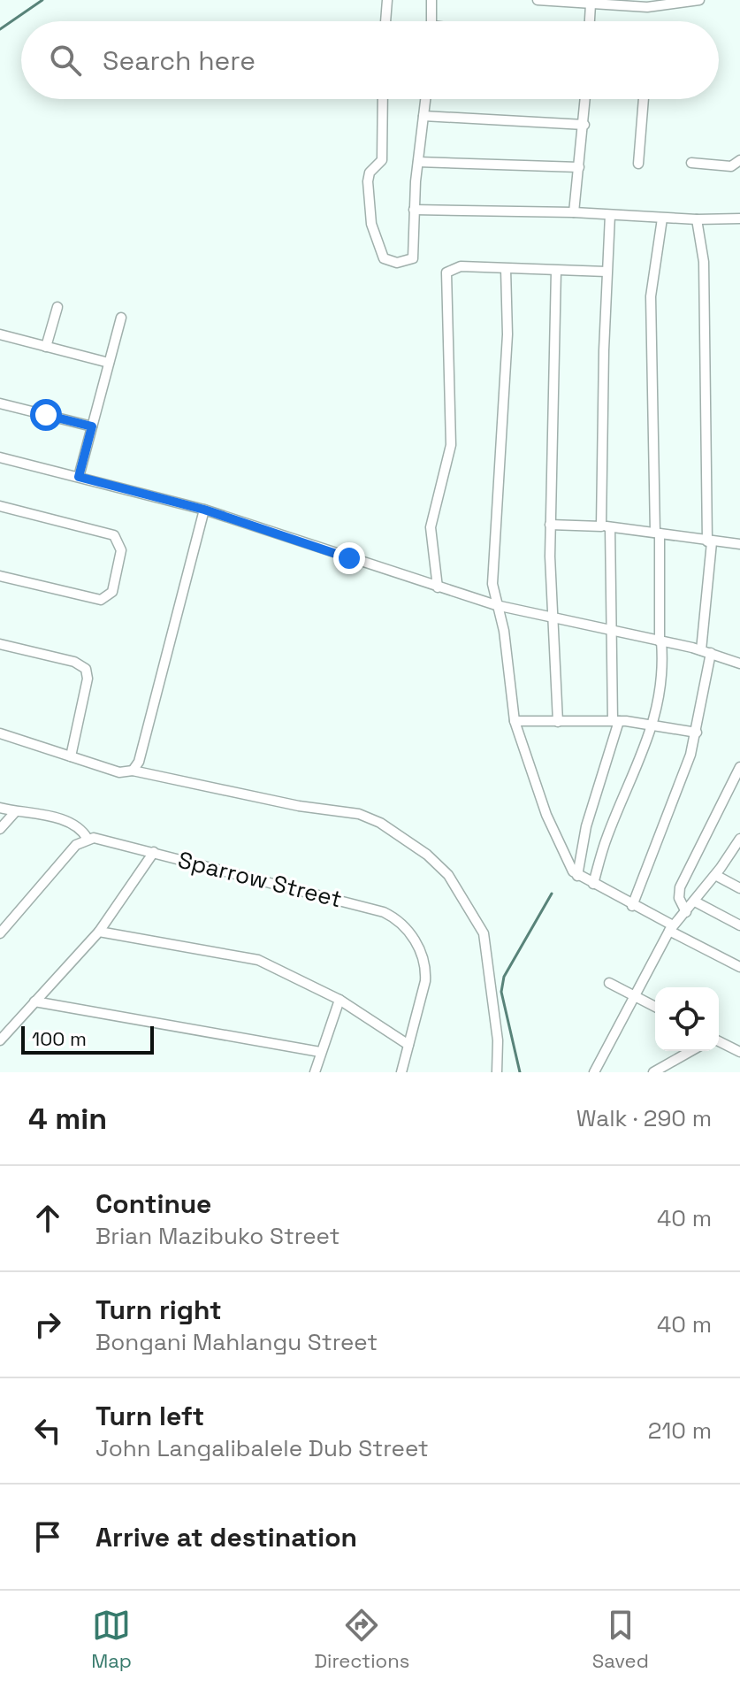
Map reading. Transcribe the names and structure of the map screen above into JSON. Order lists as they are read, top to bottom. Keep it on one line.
{"streets":{"street":["Sparrow Street"]},"scale_bar":"100 m","page":{"search":"Search here","scale":"100 m","heading":["4 min","Walk · 290 m"],"list":[["Continue","Brian Mazibuko Street","40 m"],["Turn right","Bongani Mahlangu Street","40 m"],["Turn left","John Langalibalele Dub Street","210 m"],"Arrive at destination"],"nav":["Map","Directions","Saved"]}}
